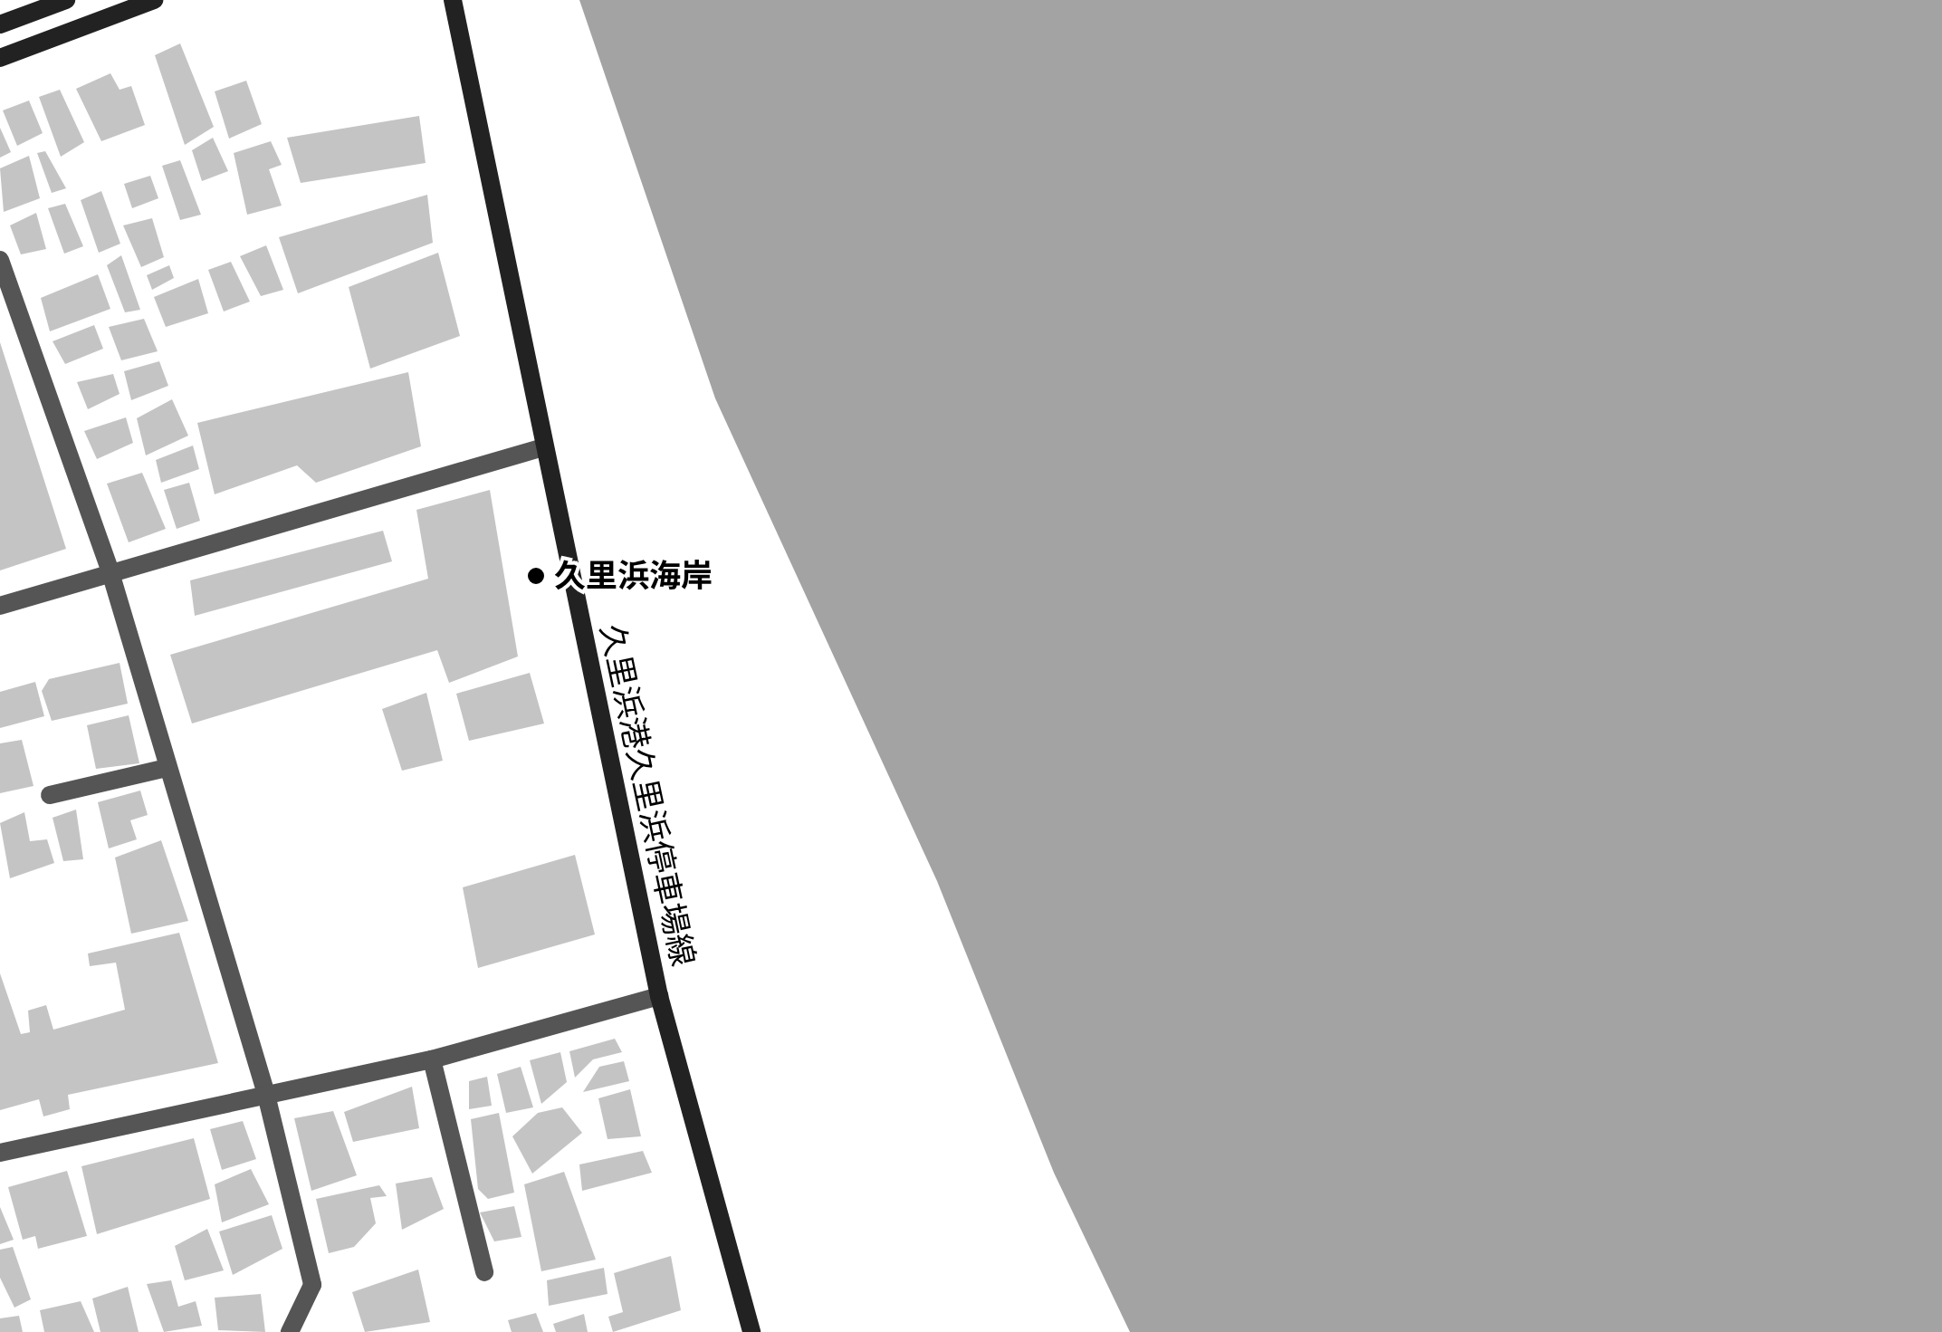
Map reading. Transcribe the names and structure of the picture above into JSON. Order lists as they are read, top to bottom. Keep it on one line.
{"streets":{"main road":["久里浜港久里浜停車場線"]},"places":["久里浜海岸"]}
